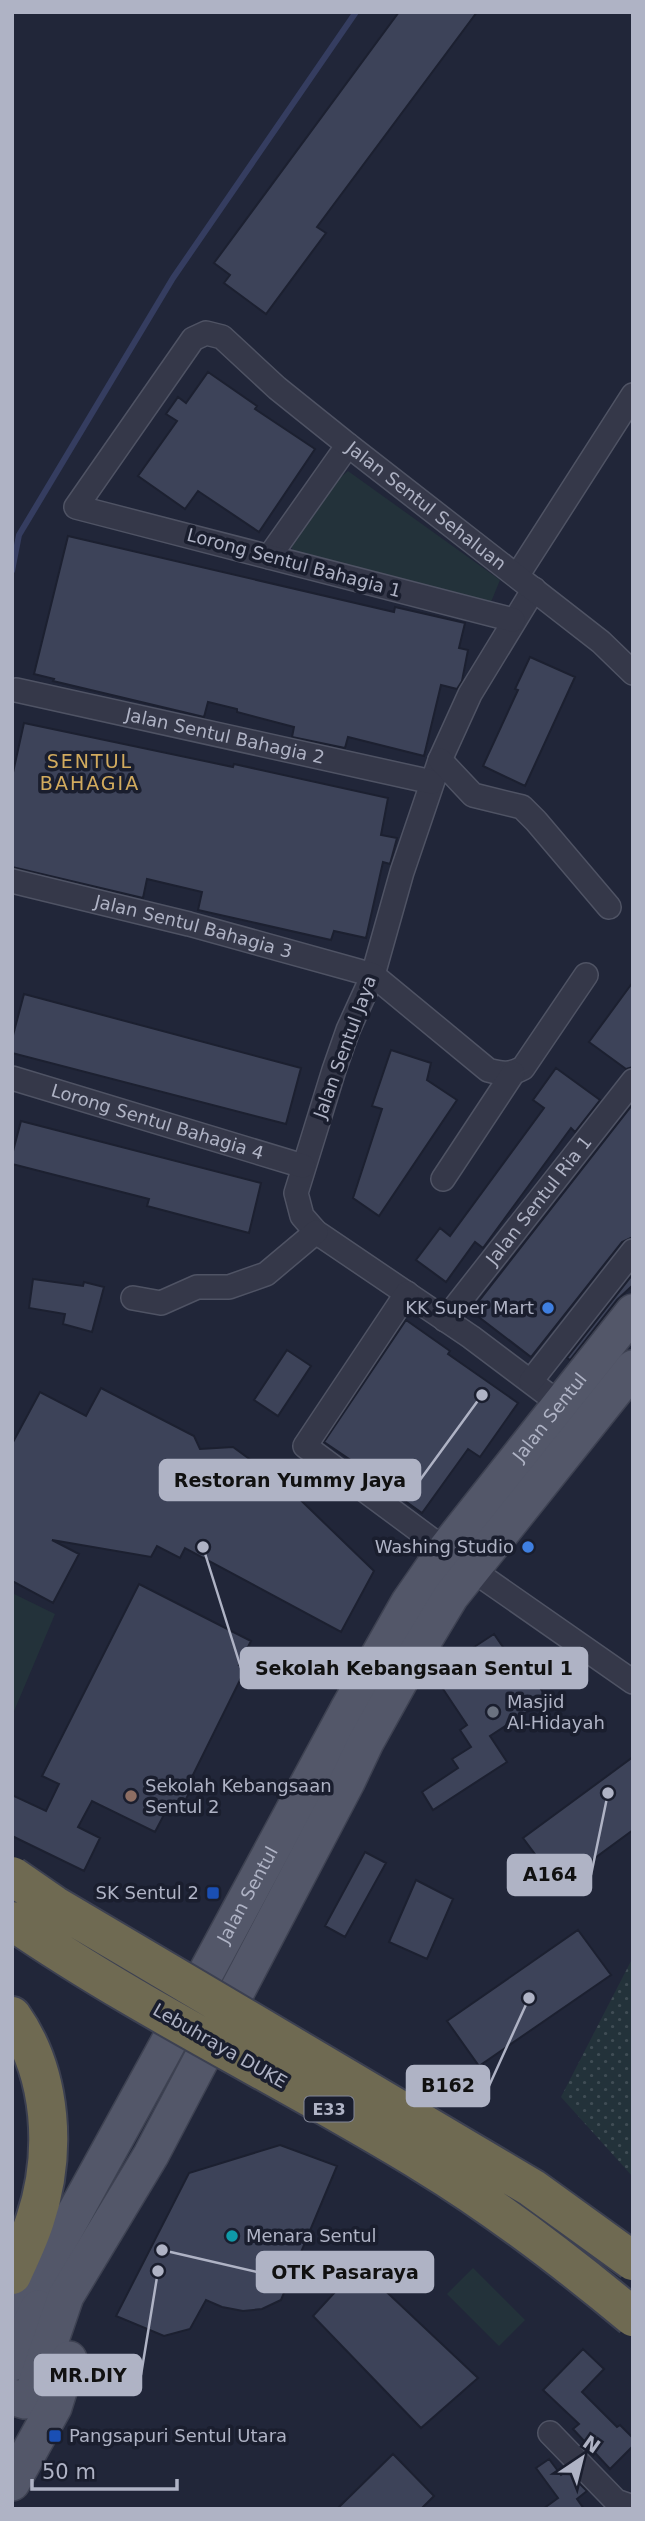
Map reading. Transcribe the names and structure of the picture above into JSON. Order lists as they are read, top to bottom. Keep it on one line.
{"streets":{"highway":["Lebuhraya DUKE","E33"],"main road":["Jalan Sentul"],"street":["Jalan Sentul Sehaluan","Lorong Sentul Bahagia 1","Jalan Sentul Bahagia 2","Jalan Sentul Bahagia 3","Jalan Sentul Jaya","Lorong Sentul Bahagia 4","Jalan Sentul Ria 1"]},"crossings":[["Jalan Sentul Sehaluan","Lorong Sentul Bahagia 1"],["Jalan Sentul Sehaluan","Jalan Sentul Jaya"],["Lorong Sentul Bahagia 1","Jalan Sentul Jaya"],["Jalan Sentul Bahagia 2","Jalan Sentul Jaya"],["Jalan Sentul Bahagia 3","Jalan Sentul Jaya"],["Jalan Sentul Jaya","Lorong Sentul Bahagia 4"],["Jalan Sentul Jaya","Jalan Sentul Ria 1"],["Jalan Sentul Jaya","Jalan Sentul"]],"districts":["SENTUL BAHAGIA"],"places":{"other":["KK Super Mart","Restoran Yummy Jaya","Sekolah Kebangsaan Sentul 1","Washing Studio","Masjid Al-Hidayah","A164","Sekolah Kebangsaan Sentul 2","B162","Menara Sentul","OTK Pasaraya","MR.DIY"],"transit":["SK Sentul 2","Pangsapuri Sentul Utara"]},"scale_bar":"50 m","north":"top right"}
